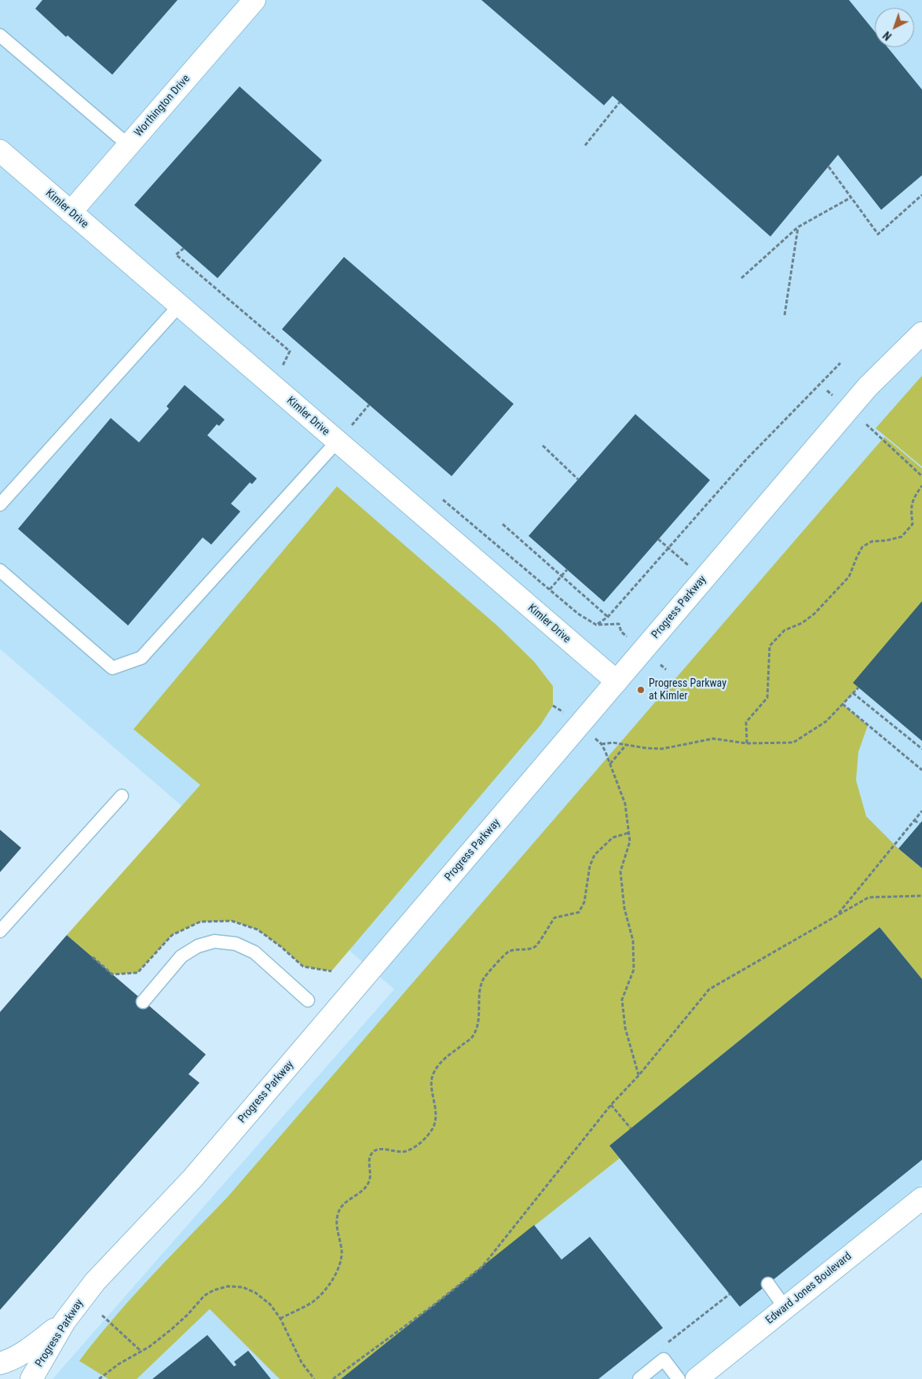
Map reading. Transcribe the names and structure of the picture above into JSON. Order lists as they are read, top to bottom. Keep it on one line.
{"streets":{"street":["Worthington Drive","Kimler Drive","Progress Parkway","Edward Jones Boulevard"]},"crossings":[["Worthington Drive","Kimler Drive"],["Kimler Drive","Progress Parkway"]],"places":["Progress Parkway at Kimler"],"north":"bottom left"}
